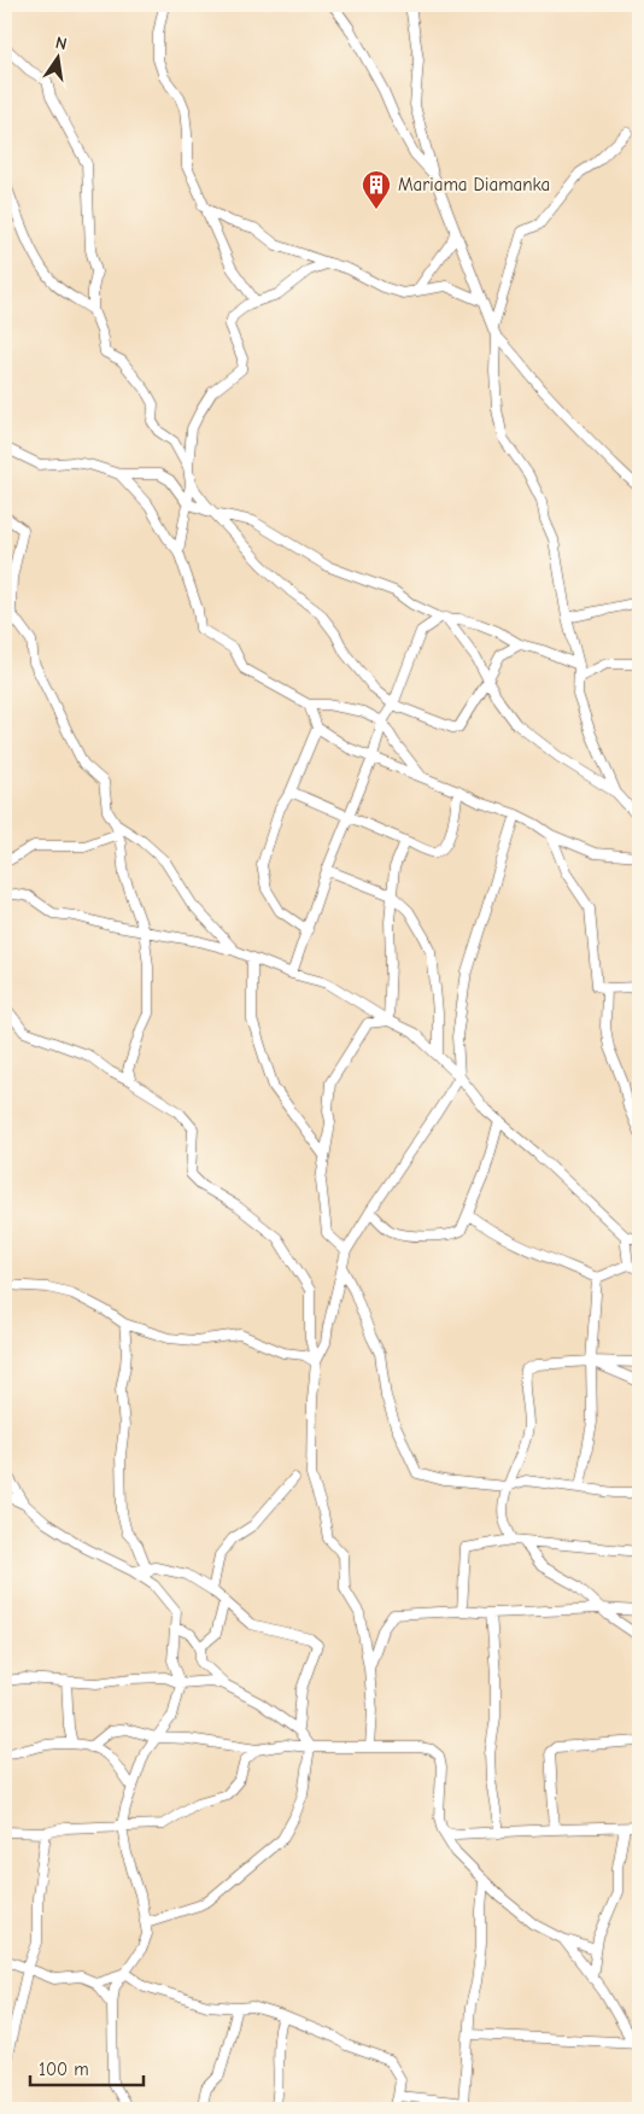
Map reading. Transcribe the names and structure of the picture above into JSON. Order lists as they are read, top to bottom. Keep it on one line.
{"places":{"building":["Mariama Diamanka"]},"scale_bar":"100 m","north":"top"}
